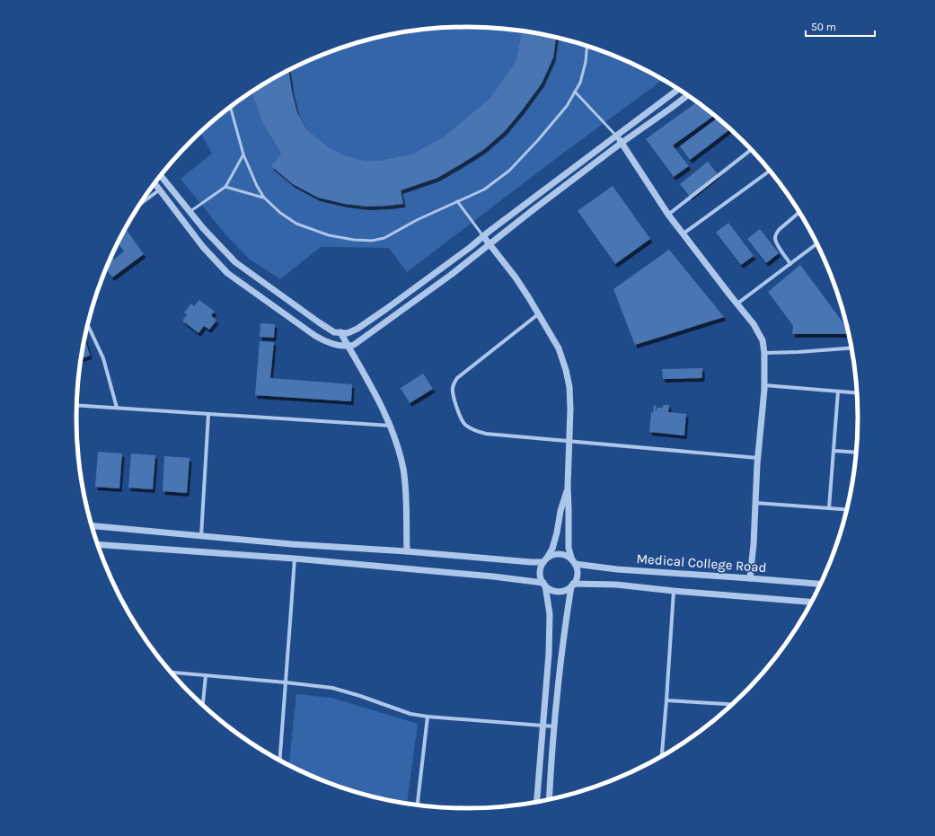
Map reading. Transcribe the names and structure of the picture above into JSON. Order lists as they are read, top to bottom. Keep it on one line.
{"streets":{"street":["Medical College Road"]},"scale_bar":"50 m"}
